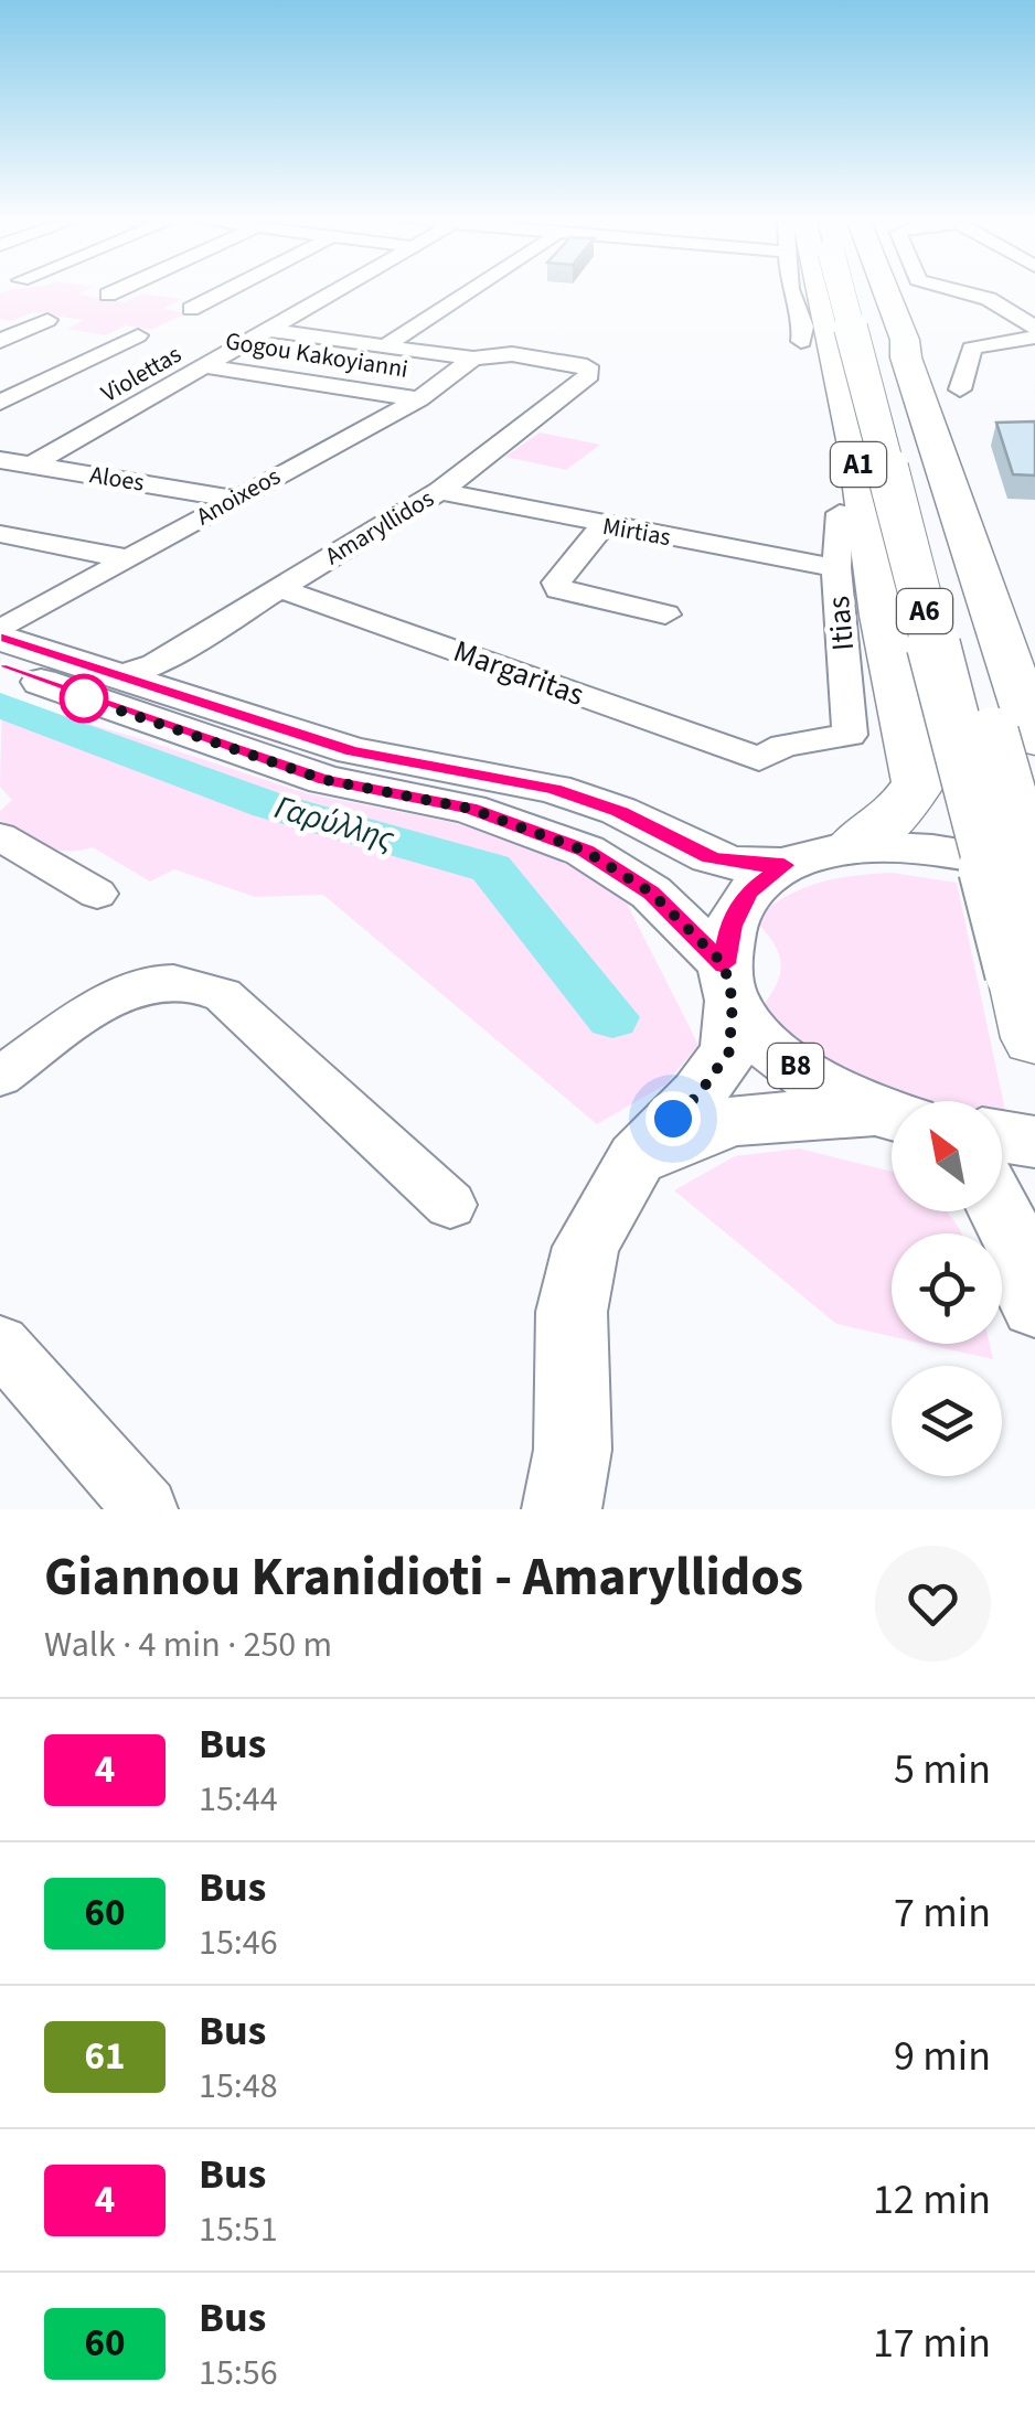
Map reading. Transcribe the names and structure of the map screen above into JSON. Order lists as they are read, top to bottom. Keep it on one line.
{"streets":{"highway":["A1","A6"],"main road":["B8"],"street":["Gogou Kakoyianni","Violettas","Aloes","Anoixeos","Amaryllidos","Mirtias","Itias","Margaritas"]},"crossings":[["Gogou Kakoyianni","Violettas"],["Gogou Kakoyianni","Anoixeos"],["Violettas","Aloes"],["Aloes","Anoixeos"],["Anoixeos","Amaryllidos"],["Amaryllidos","Mirtias"],["Amaryllidos","Margaritas"],["Mirtias","Itias"],["Itias","Margaritas"]],"water":["Γαρύλλης"],"lines":["bus line 4"],"north":"top left","page":{"heading":["Giannou Kranidioti - Amaryllidos","Walk · 4 min · 250 m"],"list":[{"mark":"4","name":"Bus","note":"15:44","value":"5 min"},{"mark":"60","name":"Bus","note":"15:46","value":"7 min"},{"mark":"61","name":"Bus","note":"15:48","value":"9 min"},{"mark":"4","name":"Bus","note":"15:51","value":"12 min"},{"mark":"60","name":"Bus","note":"15:56","value":"17 min"}]}}
